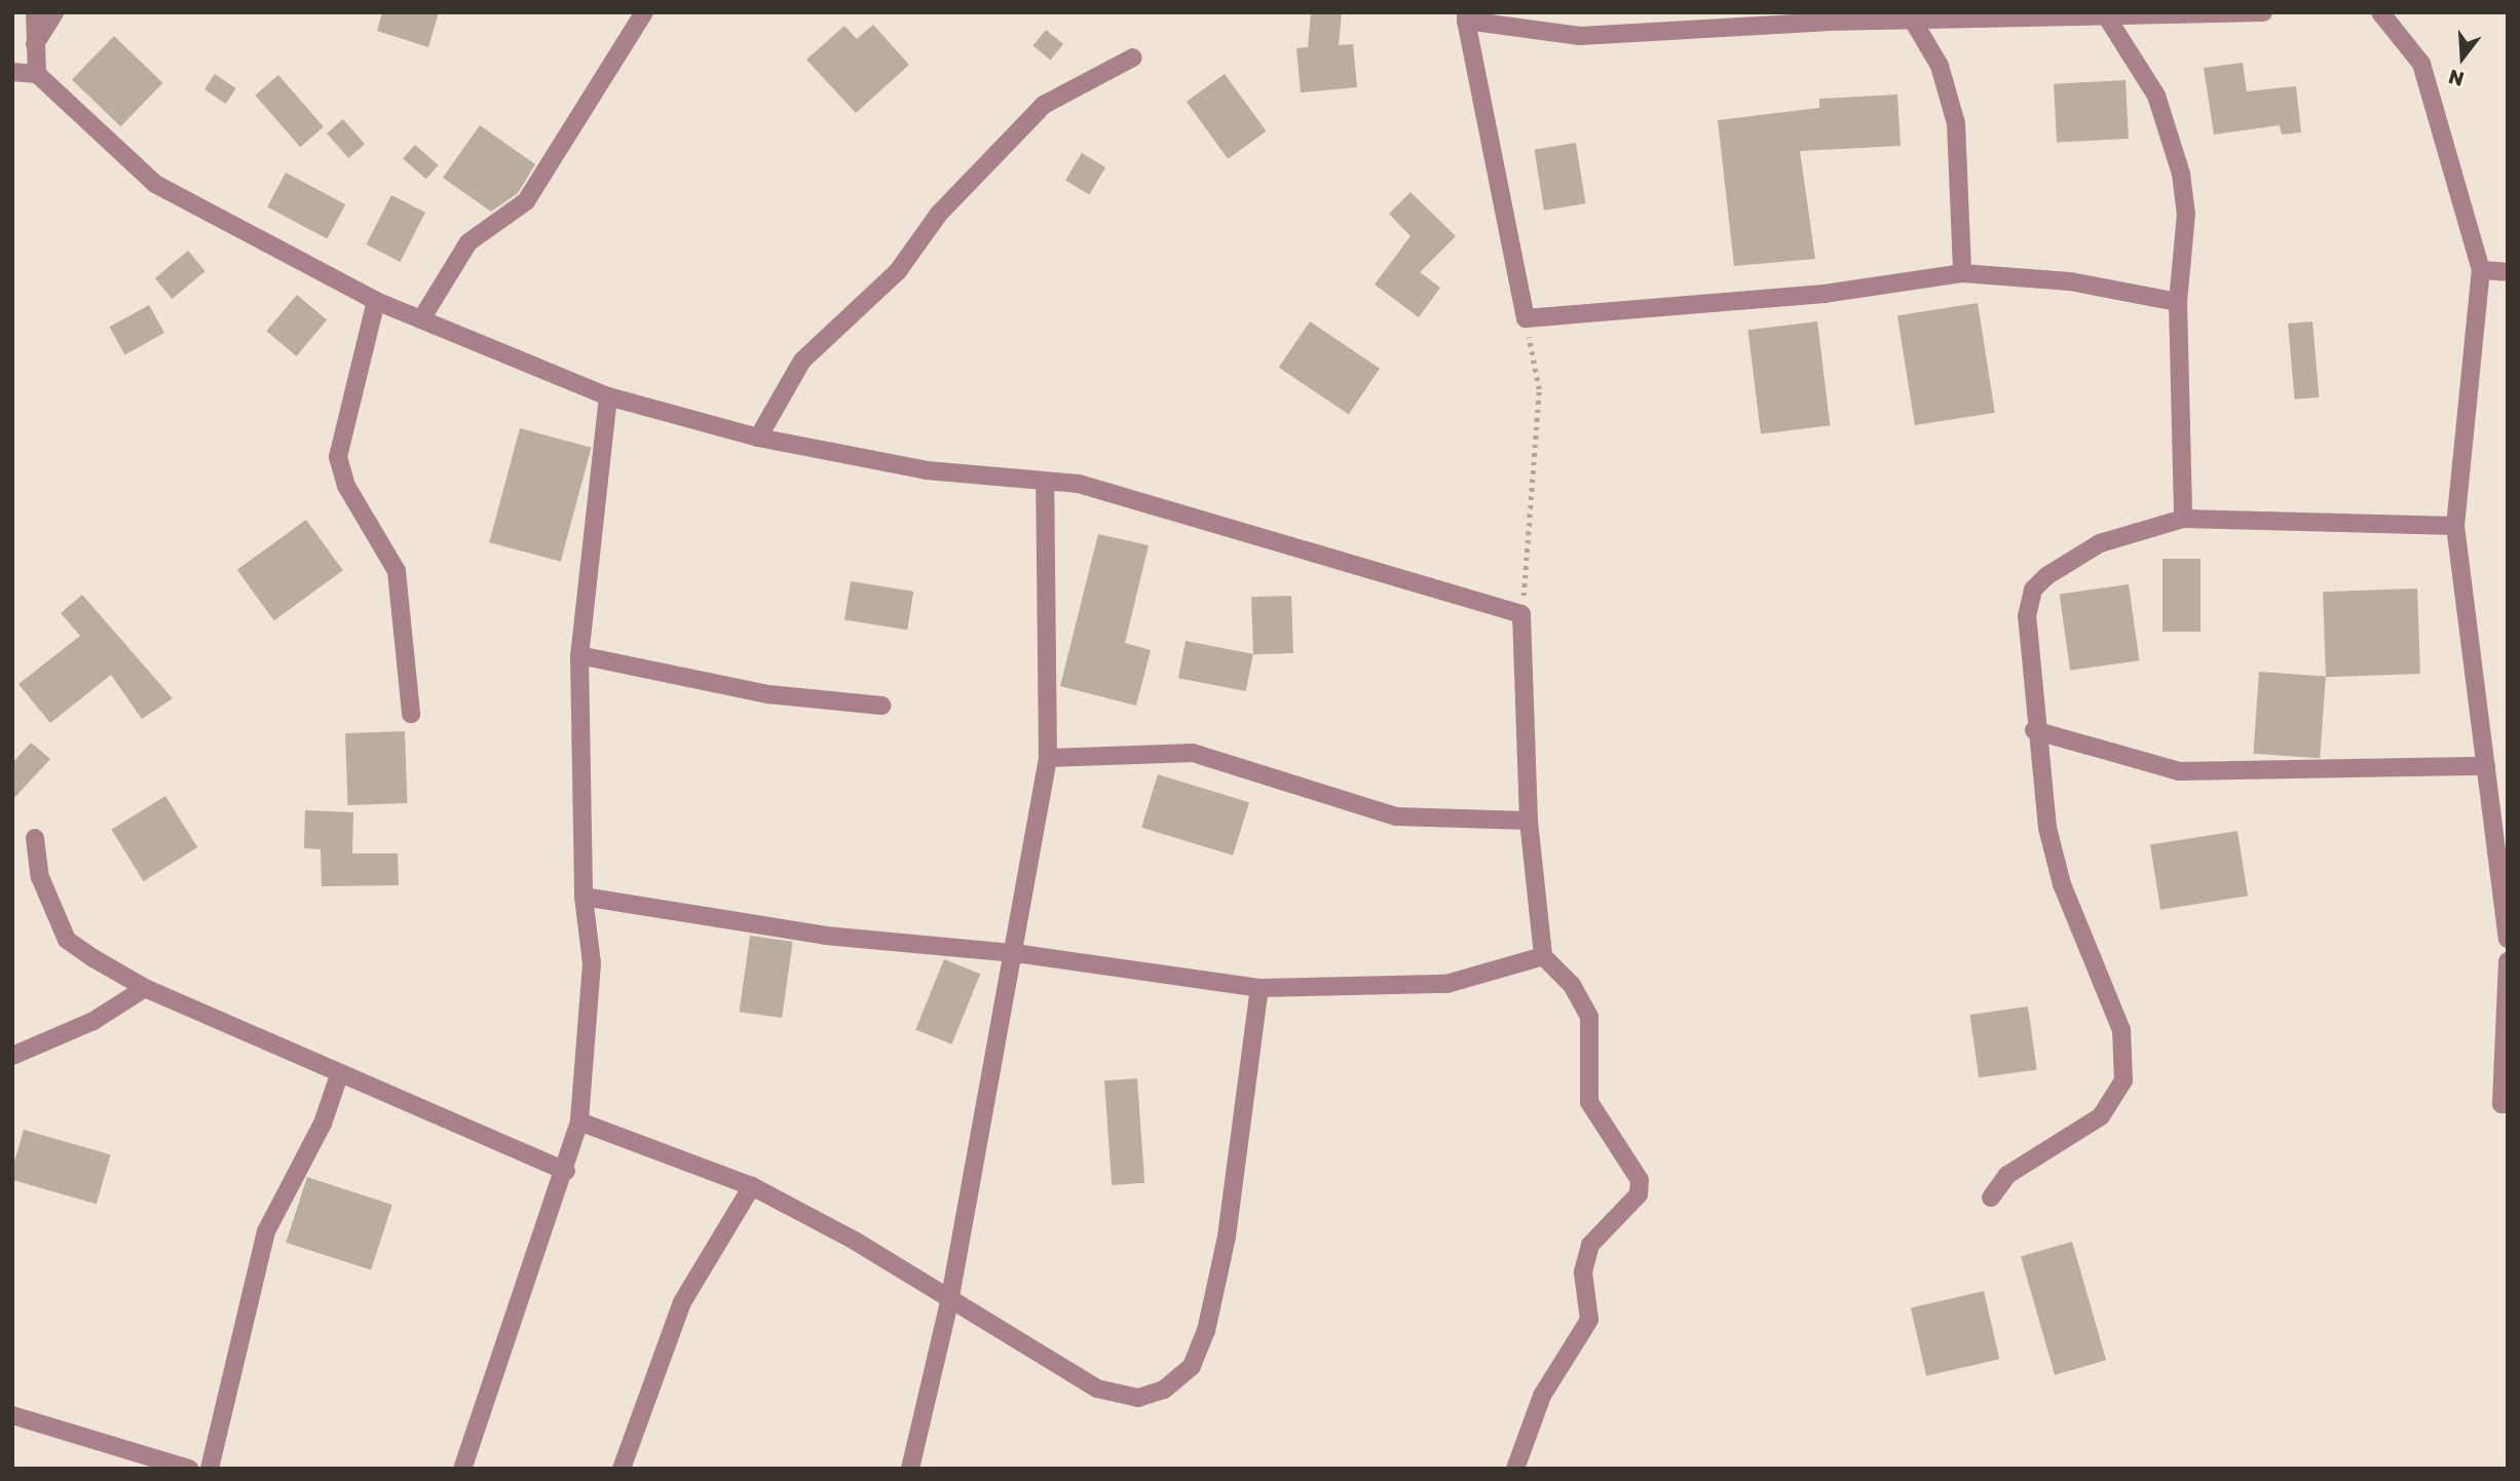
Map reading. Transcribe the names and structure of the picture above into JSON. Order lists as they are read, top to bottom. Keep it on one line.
{"north":"bottom"}
